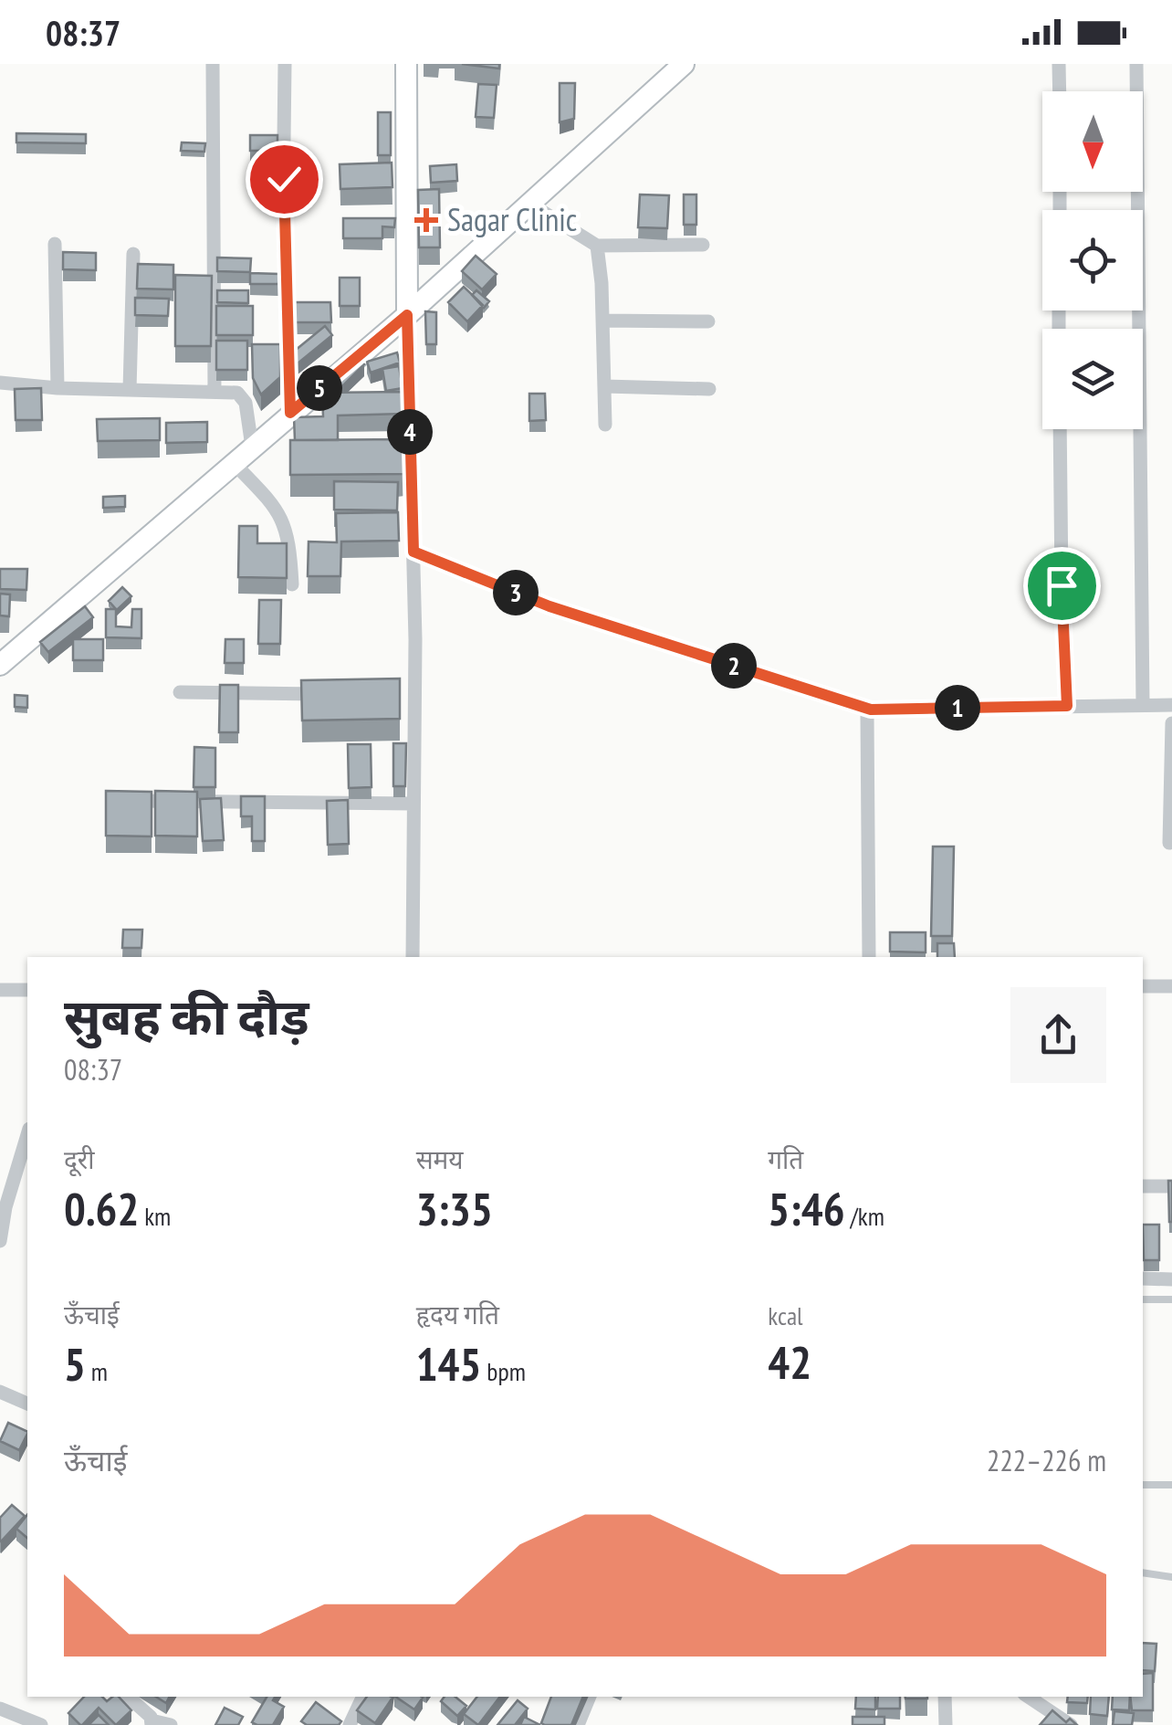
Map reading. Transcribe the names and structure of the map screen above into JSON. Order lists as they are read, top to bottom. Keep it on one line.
{"places":{"health":["Sagar Clinic"]},"north":"bottom","page":{"status":"08:37","pins":["5","4","3","2","1"],"heading":["सुबह की दौड़","08:37"],"stats":[["दूरी","0.62 km"],["समय","3:35"],["गति","5:46 /km"],["ऊँचाई","5 m"],["हृदय गति","145 bpm"],["kcal","42"]],"chart":["ऊँचाई","222–226 m"]}}
